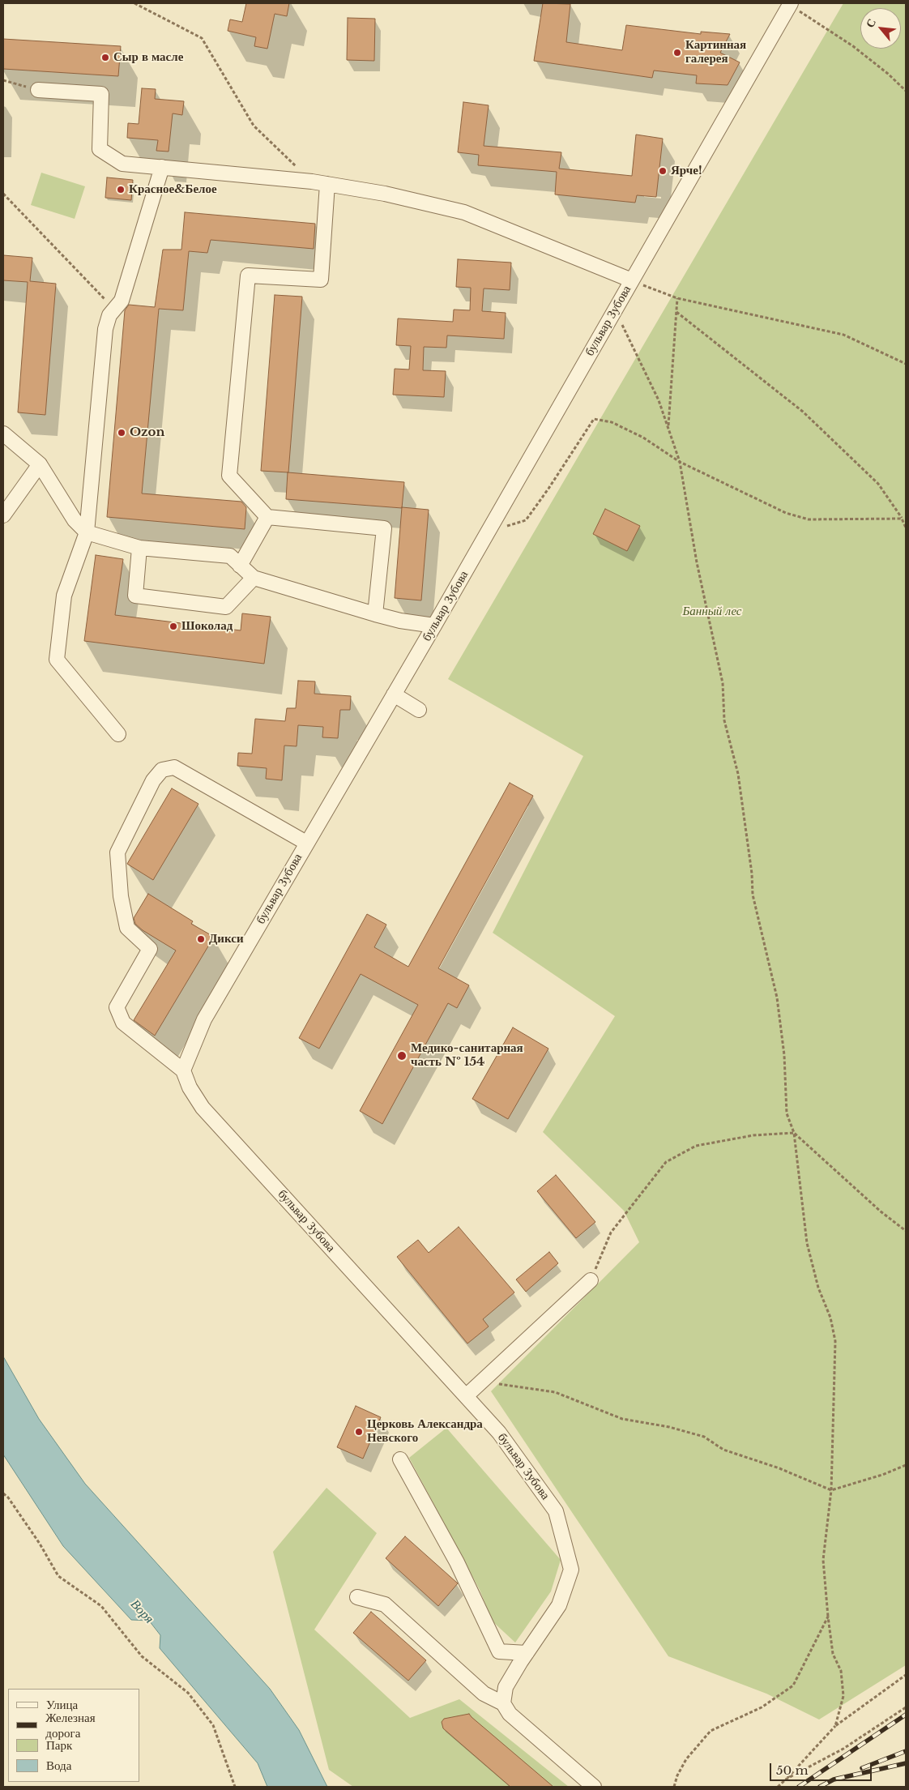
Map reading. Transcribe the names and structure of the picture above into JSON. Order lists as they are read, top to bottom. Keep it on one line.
{"streets":{"street":["бульвар Зубова"]},"water":["Воря"],"parks":["Банный лес"],"places":["Картинная галерея","Сыр в масле","Ярче!","Красное&Белое","Ozon","Шоколад","Дикси","Медико-санитарная часть № 154","Церковь Александра Невского"],"legend":["Улица","Железная дорога","Парк","Вода"],"scale_bar":"50 m","north":"top left"}
